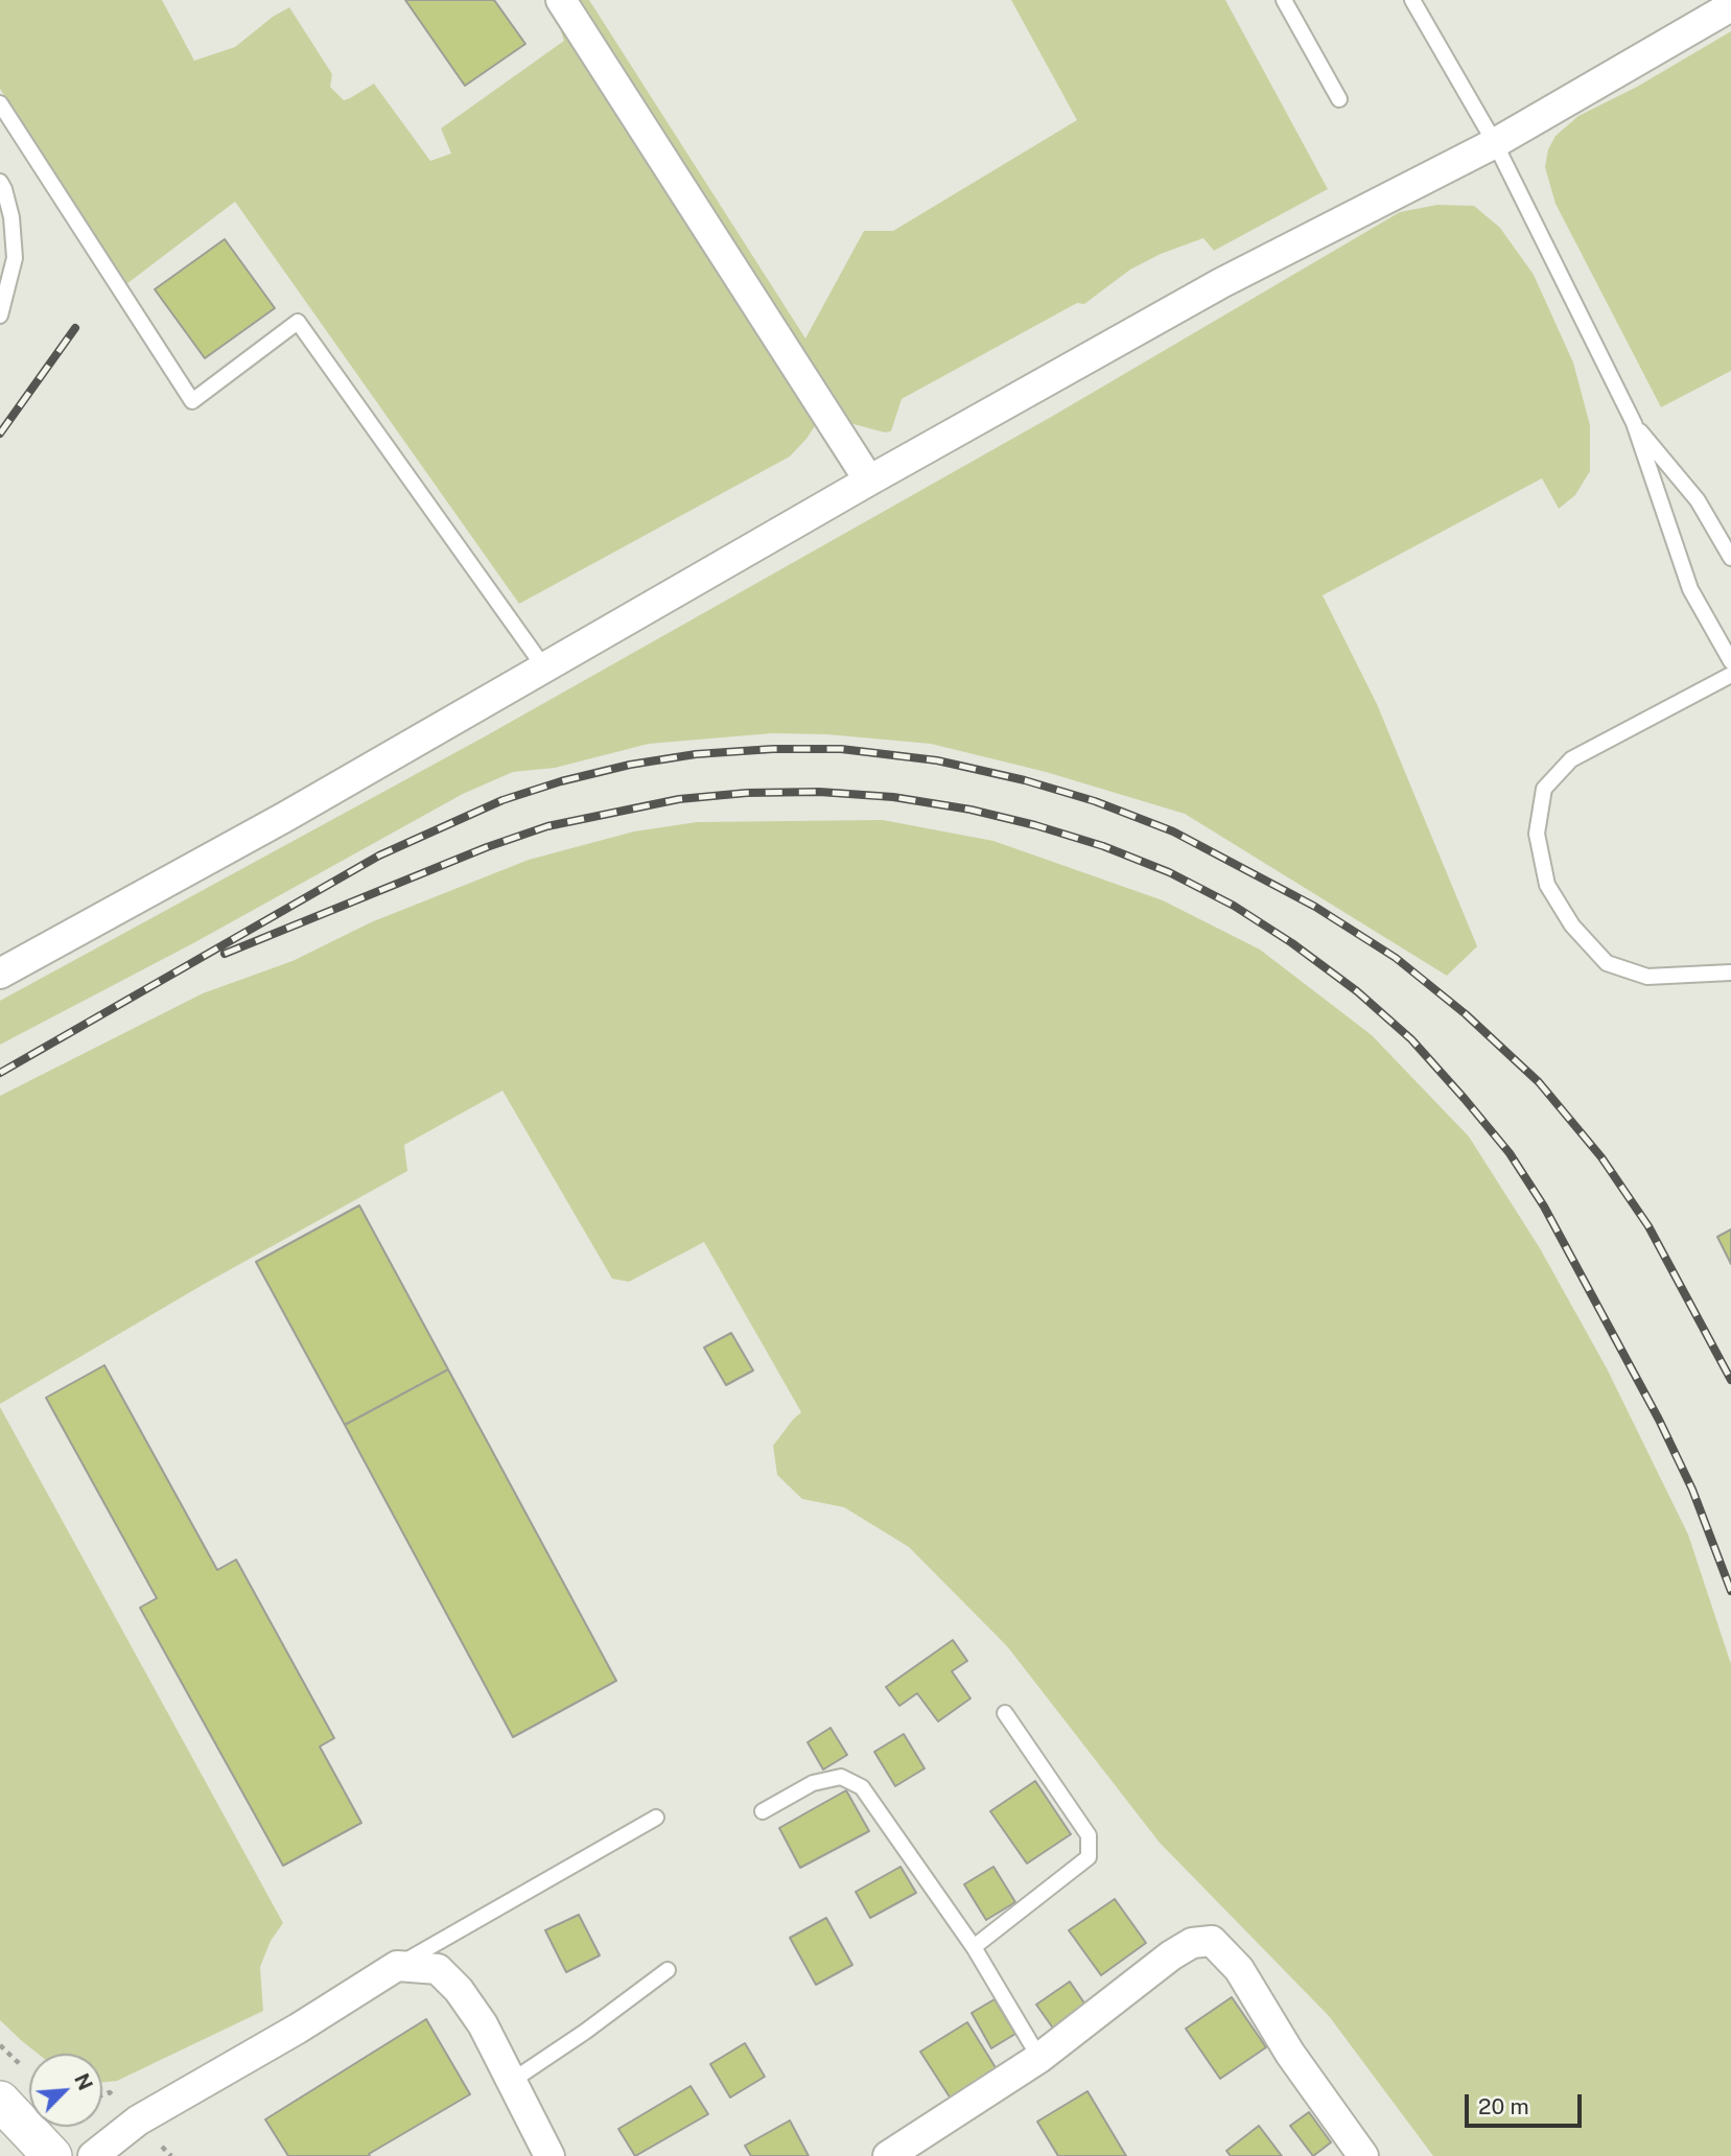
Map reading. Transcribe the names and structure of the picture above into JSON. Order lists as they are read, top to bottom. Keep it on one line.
{"scale_bar":"20 m","north":"top right"}
